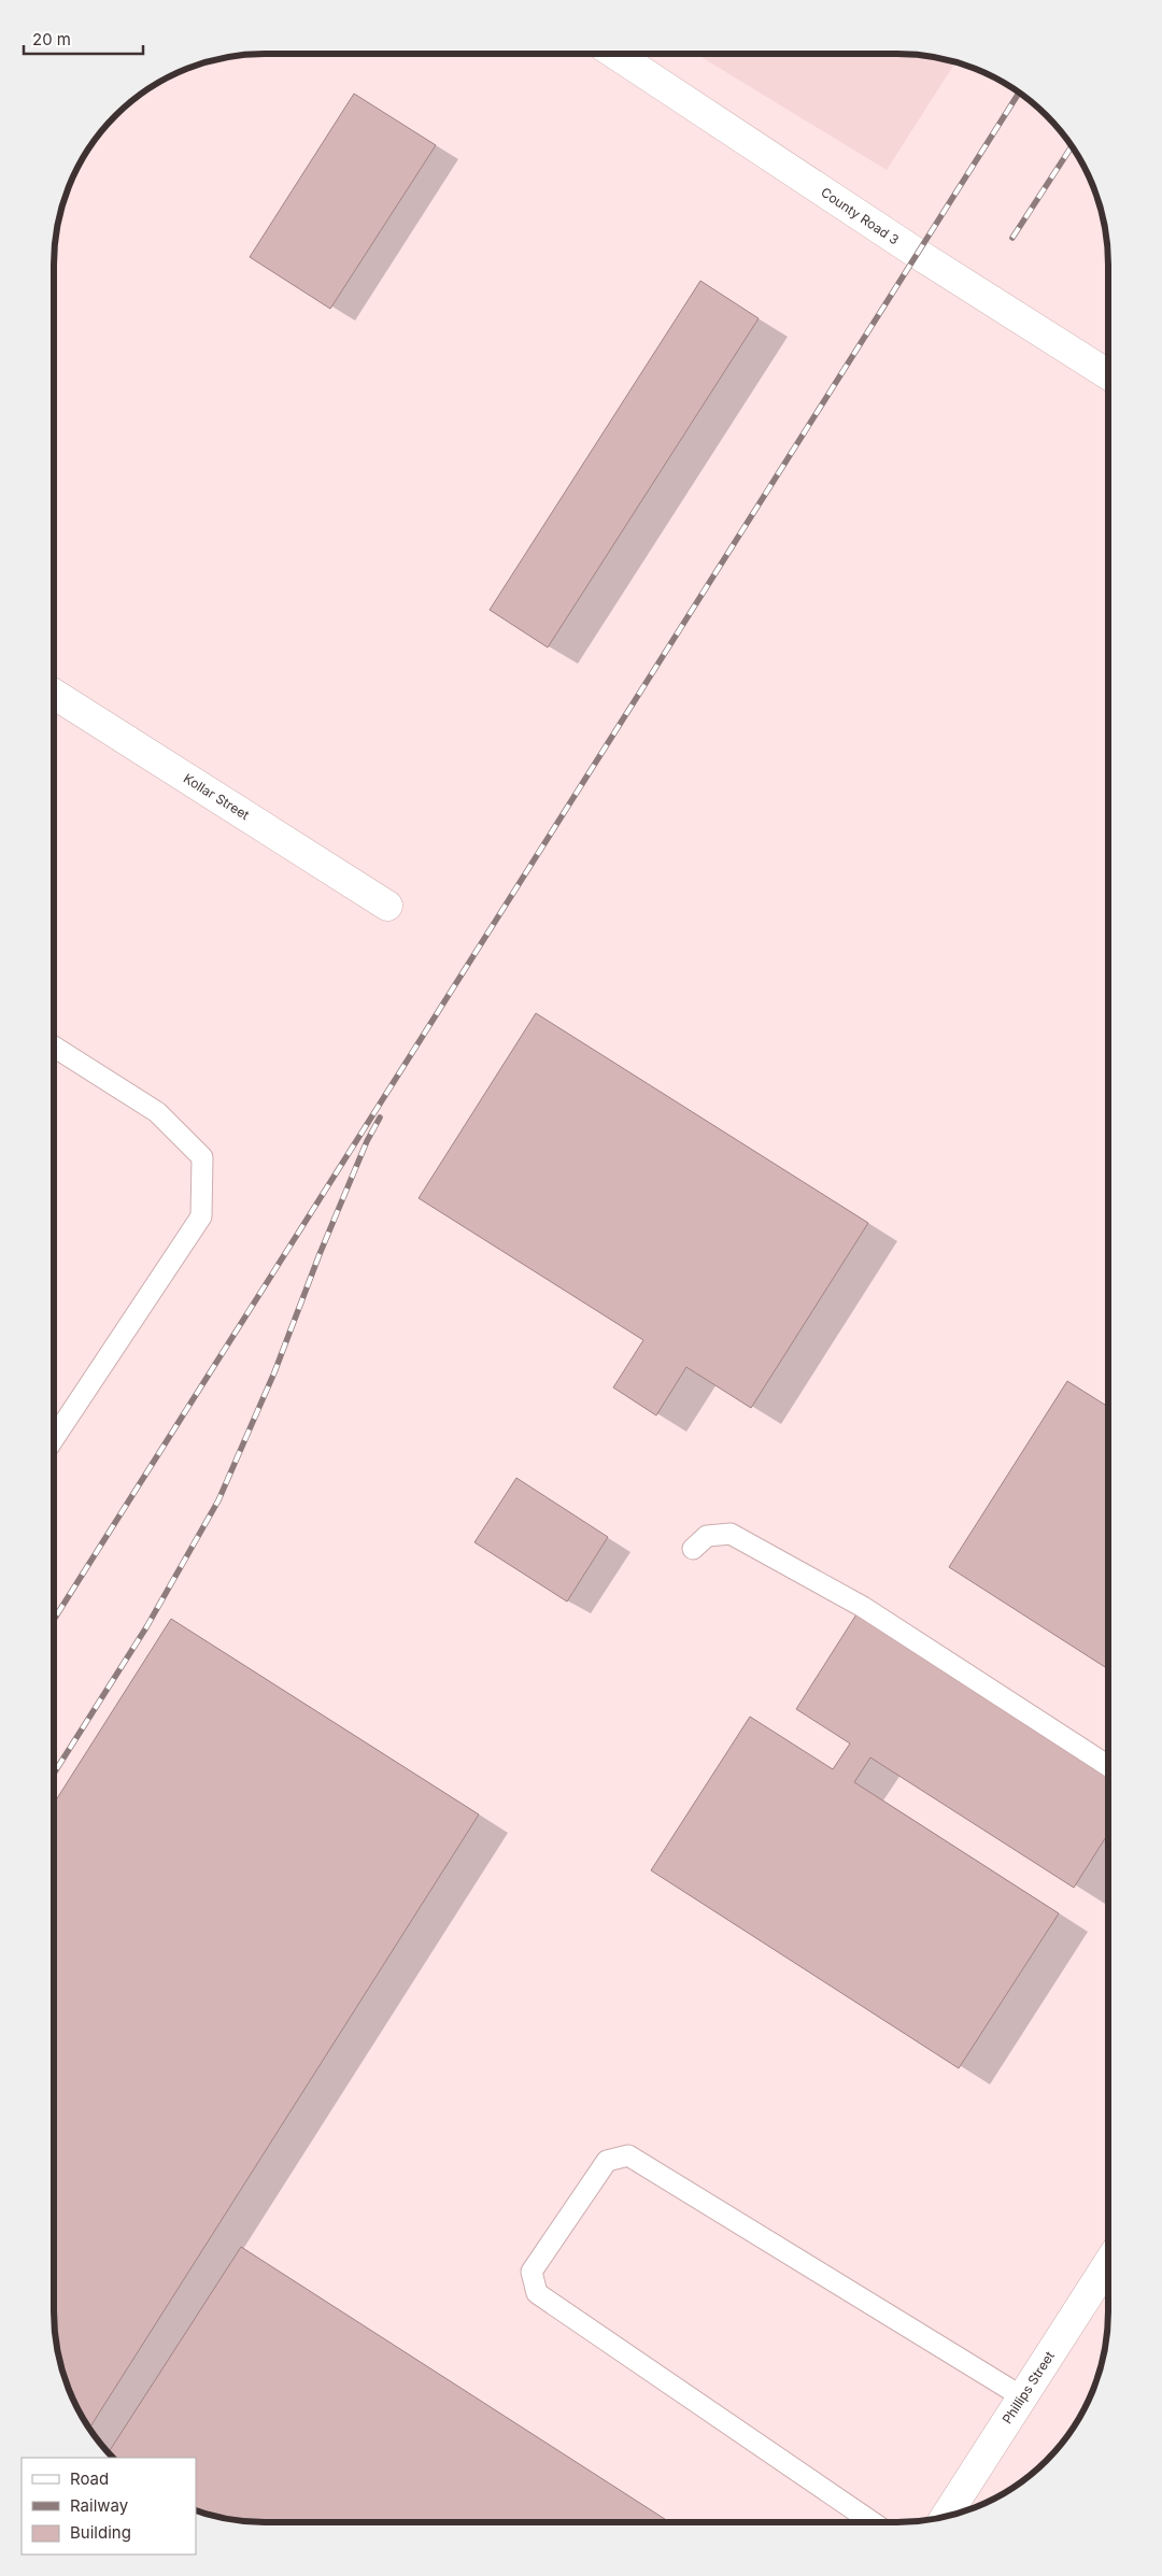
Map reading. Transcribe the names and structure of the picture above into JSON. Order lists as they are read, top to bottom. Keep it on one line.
{"streets":{"street":["County Road 3","Kollar Street","Phillips Street"]},"legend":["Road","Railway","Building"],"scale_bar":"20 m"}
